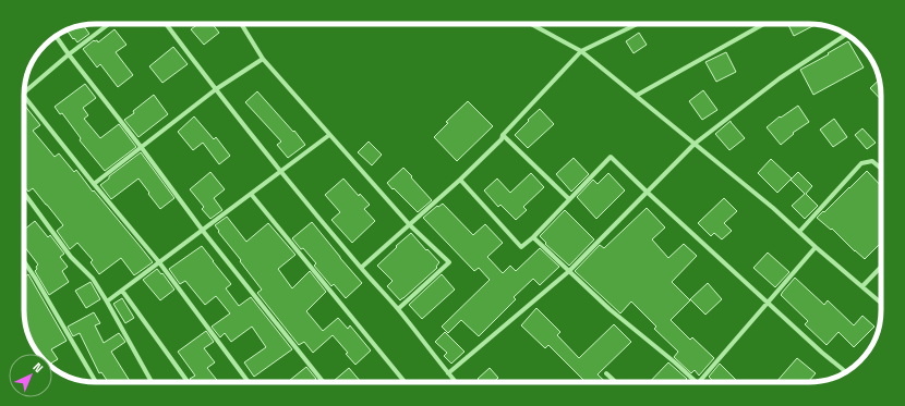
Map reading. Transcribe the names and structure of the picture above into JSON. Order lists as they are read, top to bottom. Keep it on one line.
{"north":"top right"}
